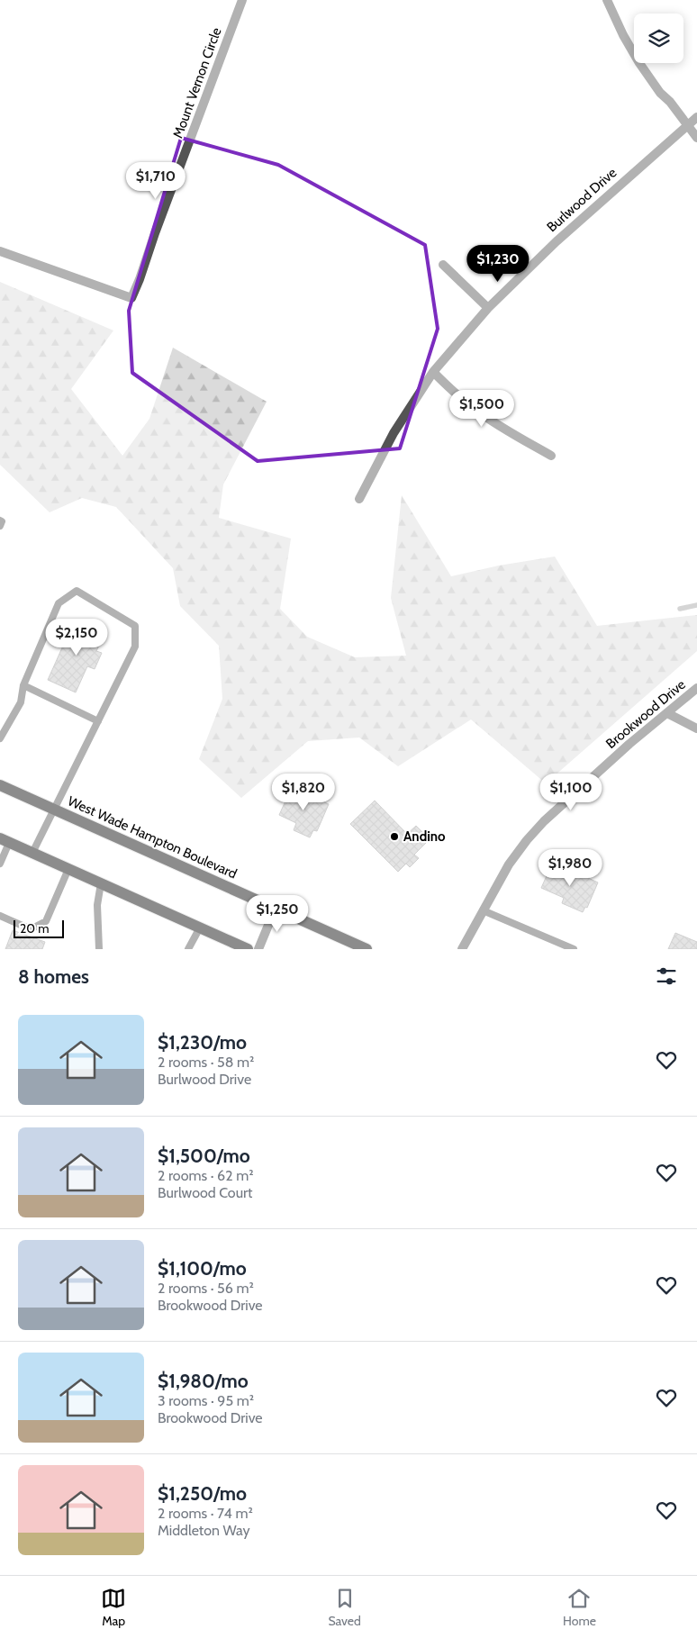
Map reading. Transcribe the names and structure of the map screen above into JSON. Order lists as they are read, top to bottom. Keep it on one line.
{"streets":{"main road":["West Wade Hampton Boulevard"],"street":["Mount Vernon Circle","Burlwood Drive","Brookwood Drive"]},"places":["Andino"],"scale_bar":"20 m","page":{"price":["$1,710","$1,230","$1,500","$2,150","$1,820","$1,100","$1,980","$1,250"],"scale":"20 m","heading":"8 homes","list":[{"name":"$1,230/mo","note":"2 rooms · 58 m² · Burlwood Drive"},{"name":"$1,500/mo","note":"2 rooms · 62 m² · Burlwood Court"},{"name":"$1,100/mo","note":"2 rooms · 56 m² · Brookwood Drive"},{"name":"$1,980/mo","note":"3 rooms · 95 m² · Brookwood Drive"},{"name":"$1,250/mo","note":"2 rooms · 74 m² · Middleton Way"}],"tabs":["Map","Saved","Home"]}}
